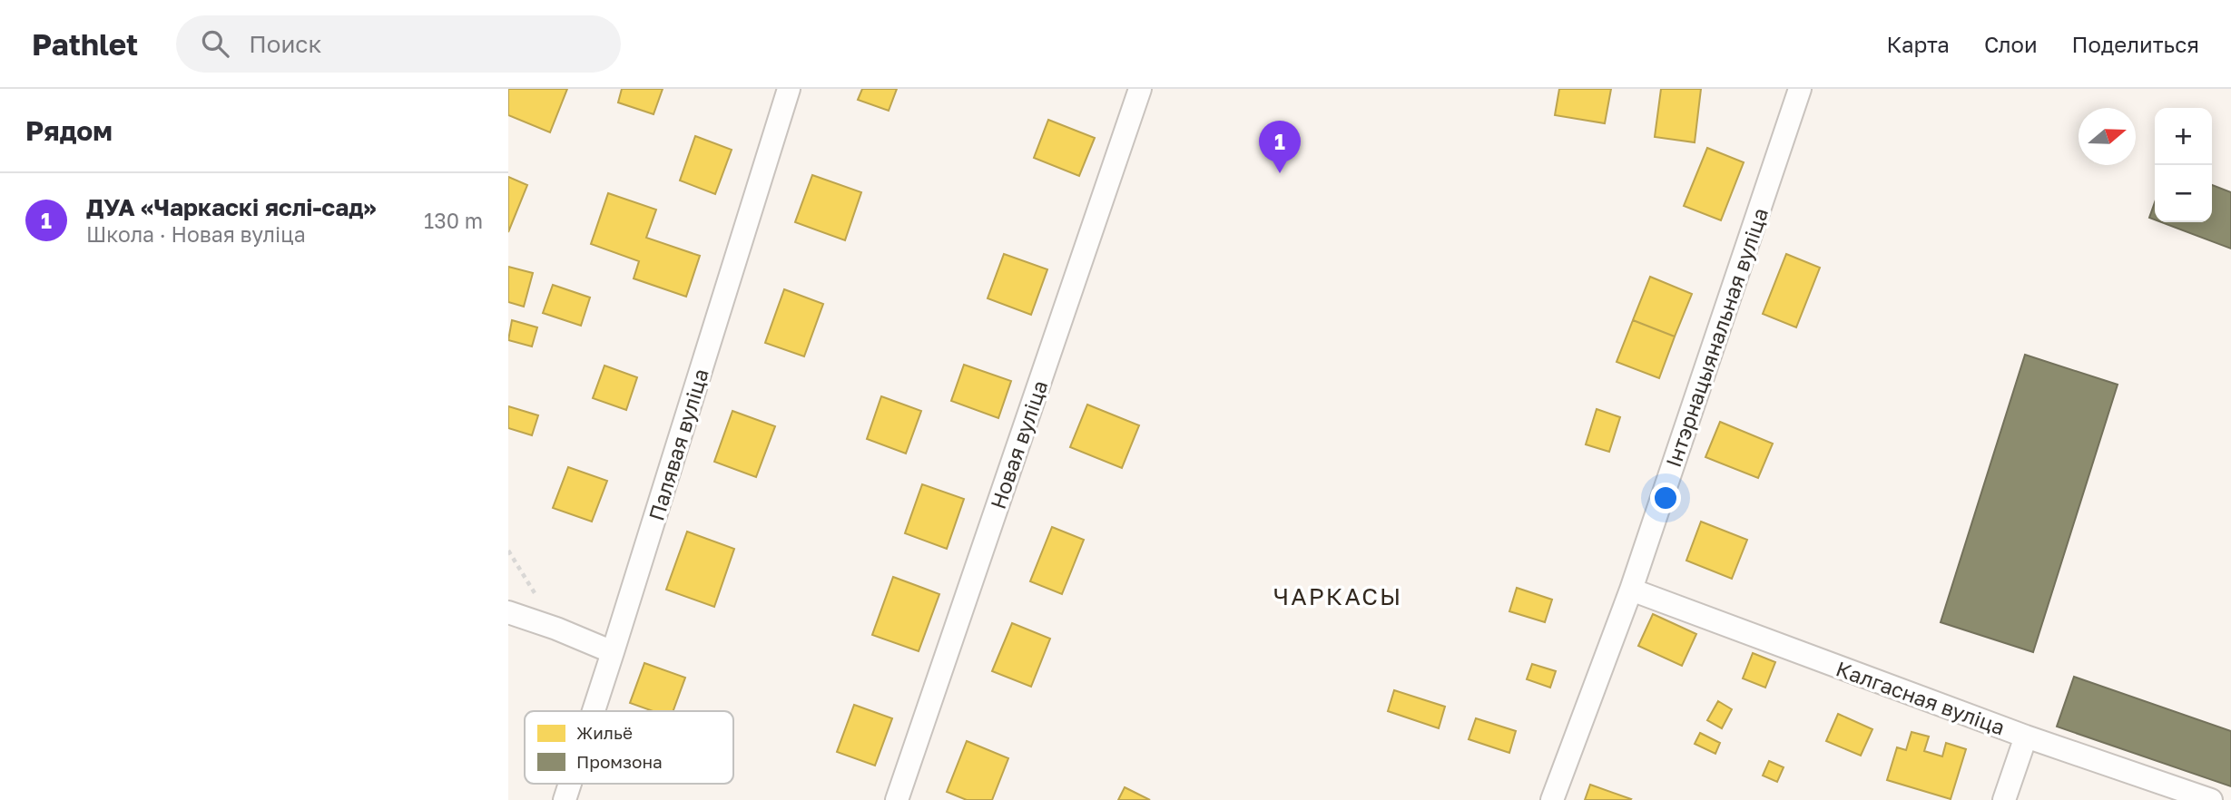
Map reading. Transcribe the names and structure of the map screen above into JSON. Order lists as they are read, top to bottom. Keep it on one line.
{"streets":{"street":["Інтэрнацыянальная вуліца","Палявая вуліца","Новая вуліца","Калгасная вуліца"]},"crossings":[["Інтэрнацыянальная вуліца","Калгасная вуліца"]],"districts":["ЧАРКАСЫ"],"legend":["Жильё","Промзона"],"north":"right","page":{"header":"Pathlet","search":"Поиск","nav":["Карта","Слои","Поделиться"],"heading":"Рядом","map_buttons":["+","−"],"pins":"1","list":[{"mark":"1","name":"ДУА «Чаркаскі яслі-сад»","note":"Школа · Новая вуліца","value":"130 m"}]}}
